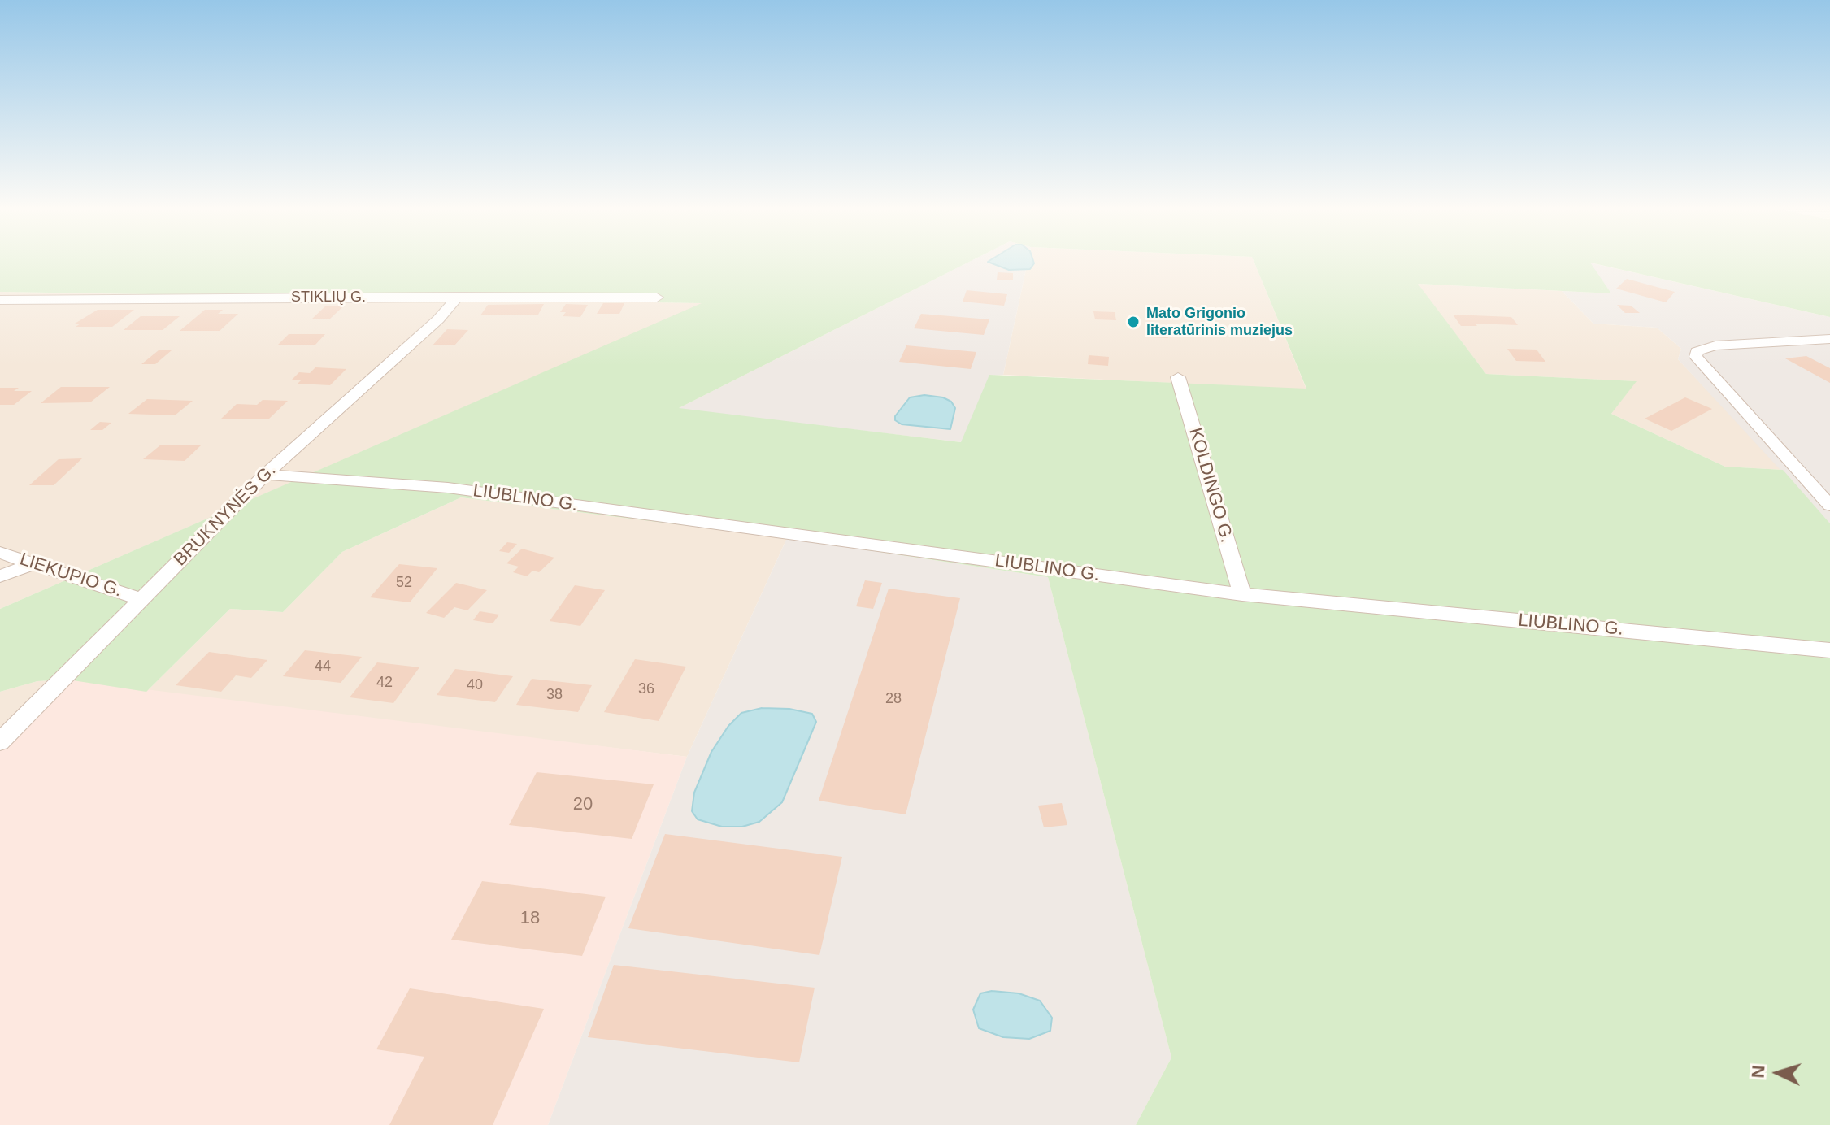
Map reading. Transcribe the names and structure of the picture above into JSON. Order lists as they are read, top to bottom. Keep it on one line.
{"streets":{"street":["STIKLIŲ G.","KOLDINGO G.","LIUBLINO G.","BRUKNYNĖS G.","LIEKUPIO G."]},"crossings":[["STIKLIŲ G.","BRUKNYNĖS G."],["KOLDINGO G.","LIUBLINO G."],["LIUBLINO G.","BRUKNYNĖS G."],["BRUKNYNĖS G.","LIEKUPIO G."]],"places":["Mato Grigonio literatūrinis muziejus"],"house_numbers":["52","44","42","40","36","38","28","20","18"],"north":"left"}
